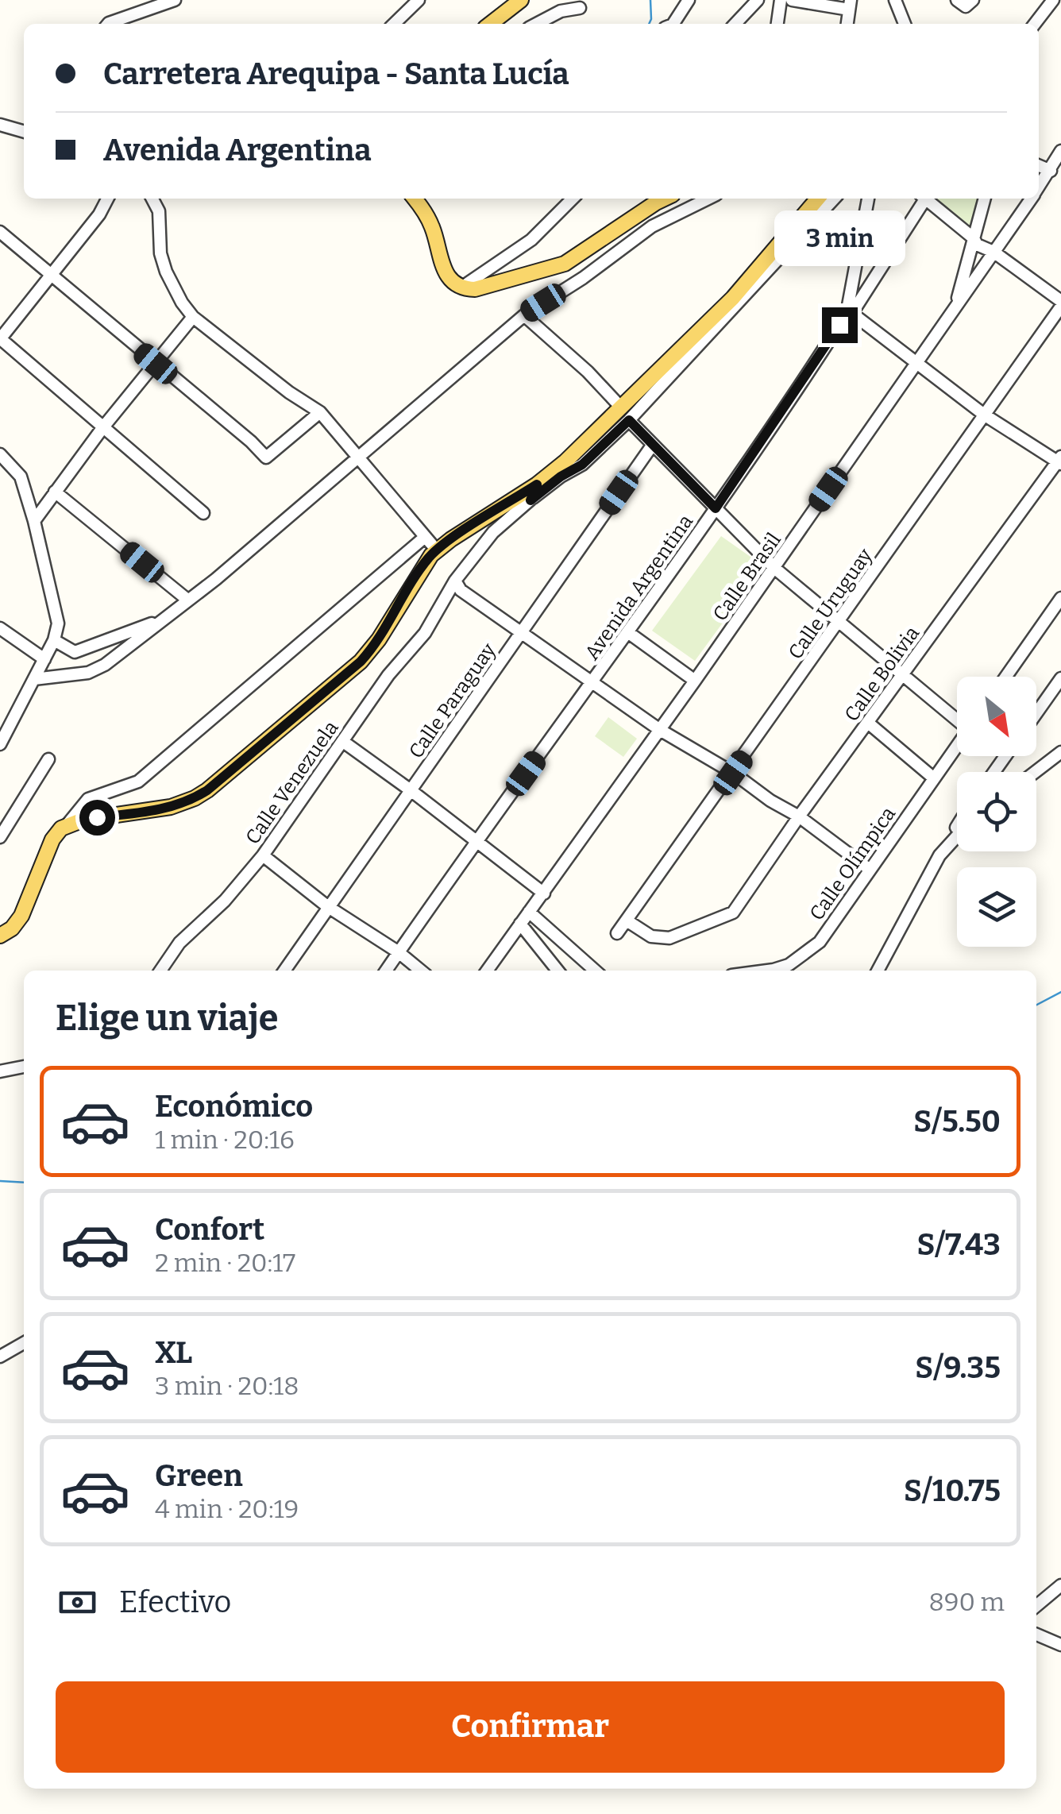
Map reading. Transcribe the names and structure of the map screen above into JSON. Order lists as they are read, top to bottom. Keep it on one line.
{"streets":{"street":["Calle Brasil","Avenida Argentina","Calle Uruguay","Calle Bolivia","Calle Paraguay","Calle Venezuela","Calle Olímpica"]},"crossings":[["Calle Uruguay","Calle Bolivia"]],"north":"bottom right","page":{"banner":["Carretera Arequipa - Santa Lucía","Avenida Argentina"],"bubble":"3 min","heading":"Elige un viaje","list":[{"name":"Económico","note":"1 min · 20:16","value":"S/5.50"},{"name":"Confort","note":"2 min · 20:17","value":"S/7.43"},{"name":"XL","note":"3 min · 20:18","value":"S/9.35"},{"name":"Green","note":"4 min · 20:19","value":"S/10.75"}],"pay":["Efectivo","890 m"],"buttons":"Confirmar"}}
